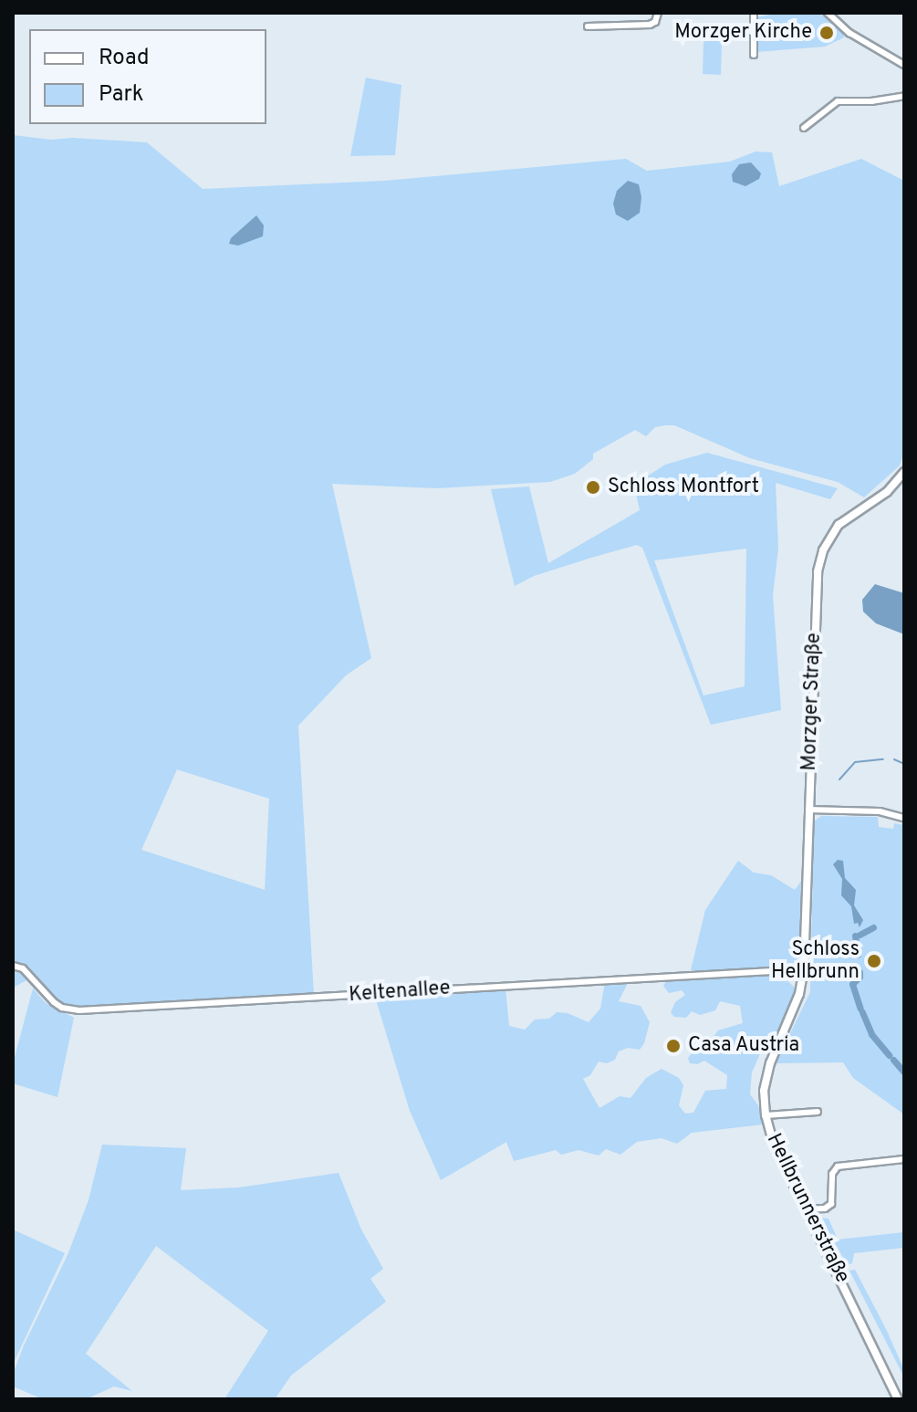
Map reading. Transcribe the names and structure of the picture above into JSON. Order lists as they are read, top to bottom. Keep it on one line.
{"streets":{"street":["Morzger Straße","Keltenallee","Hellbrunnerstraße"]},"crossings":[["Morzger Straße","Keltenallee"],["Morzger Straße","Hellbrunnerstraße"],["Keltenallee","Hellbrunnerstraße"]],"places":["Morzger Kirche","Schloss Montfort","Schloss Hellbrunn","Casa Austria"],"legend":["Road","Park"]}
